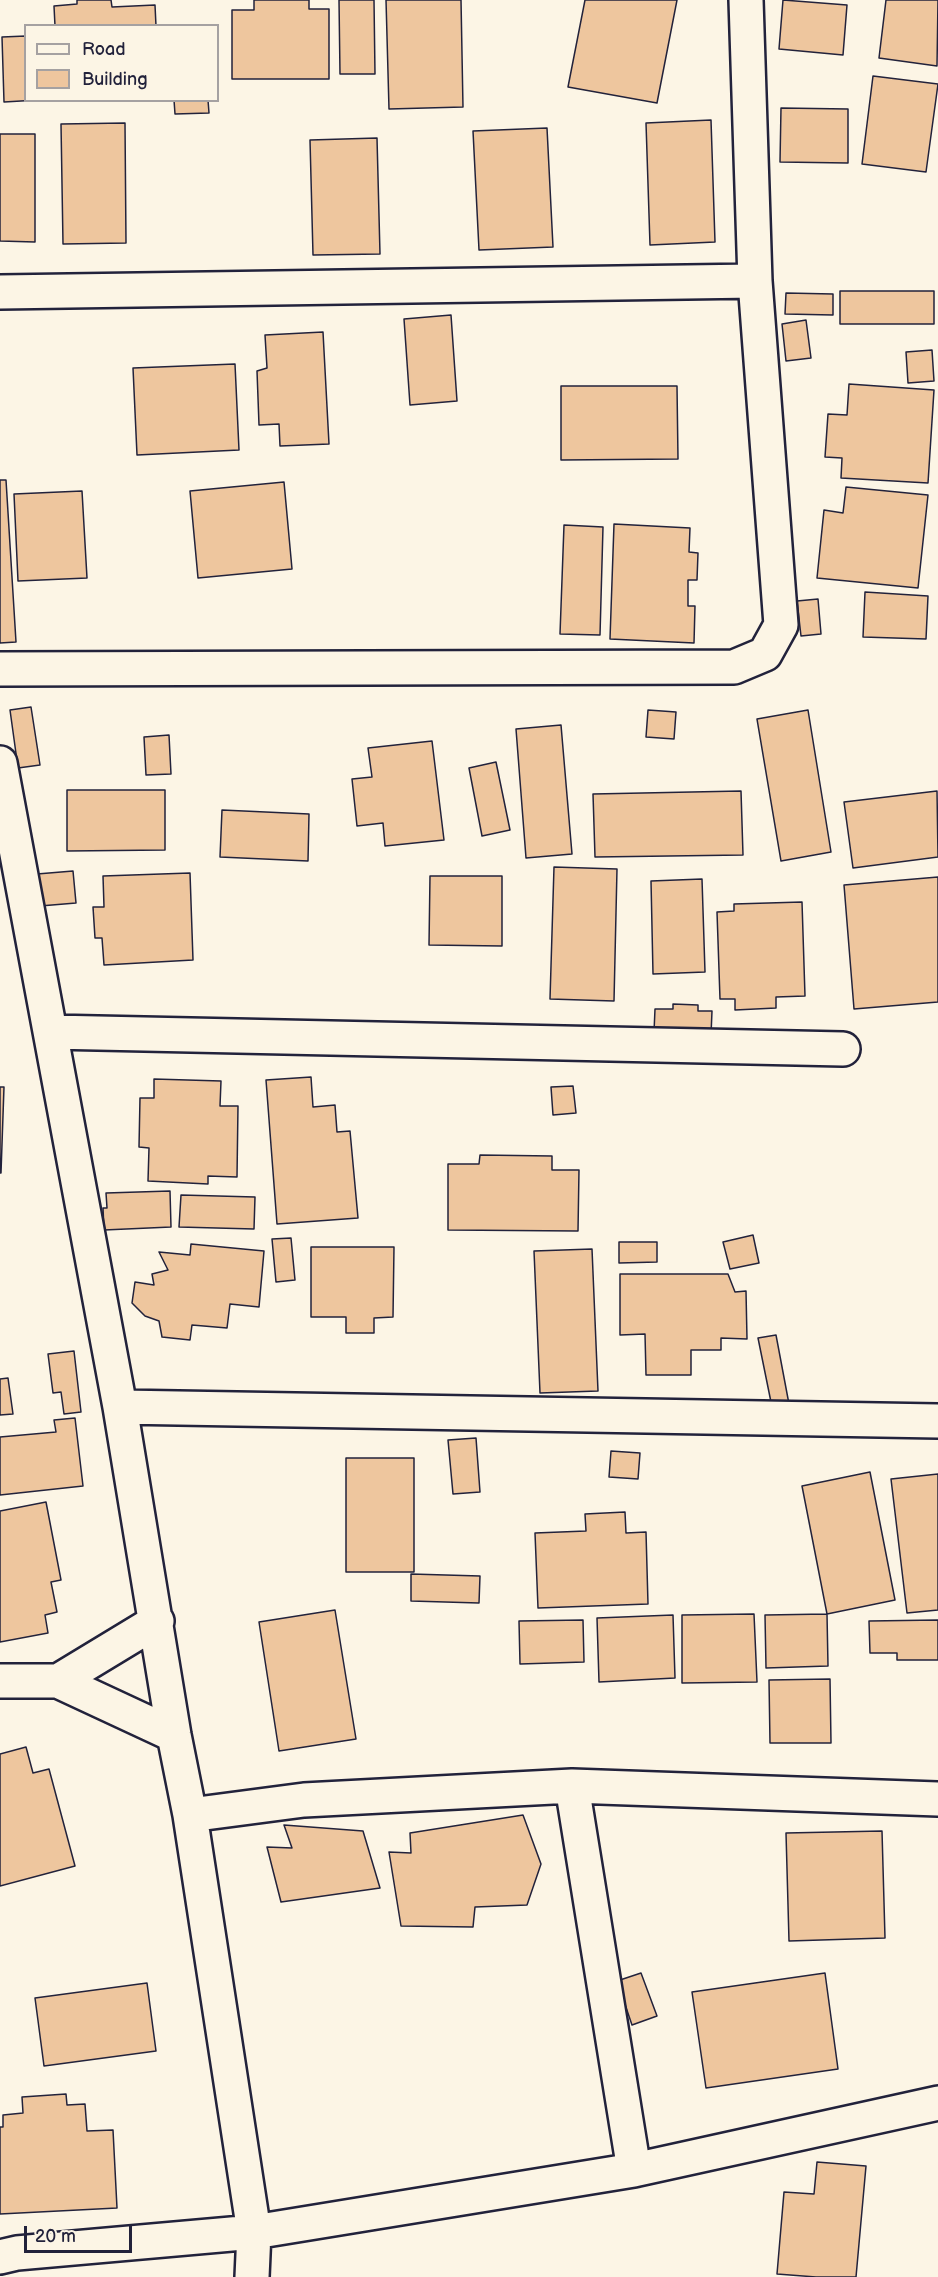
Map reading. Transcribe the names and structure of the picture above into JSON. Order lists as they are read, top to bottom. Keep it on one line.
{"legend":["Road","Building"],"scale_bar":"20 m"}
